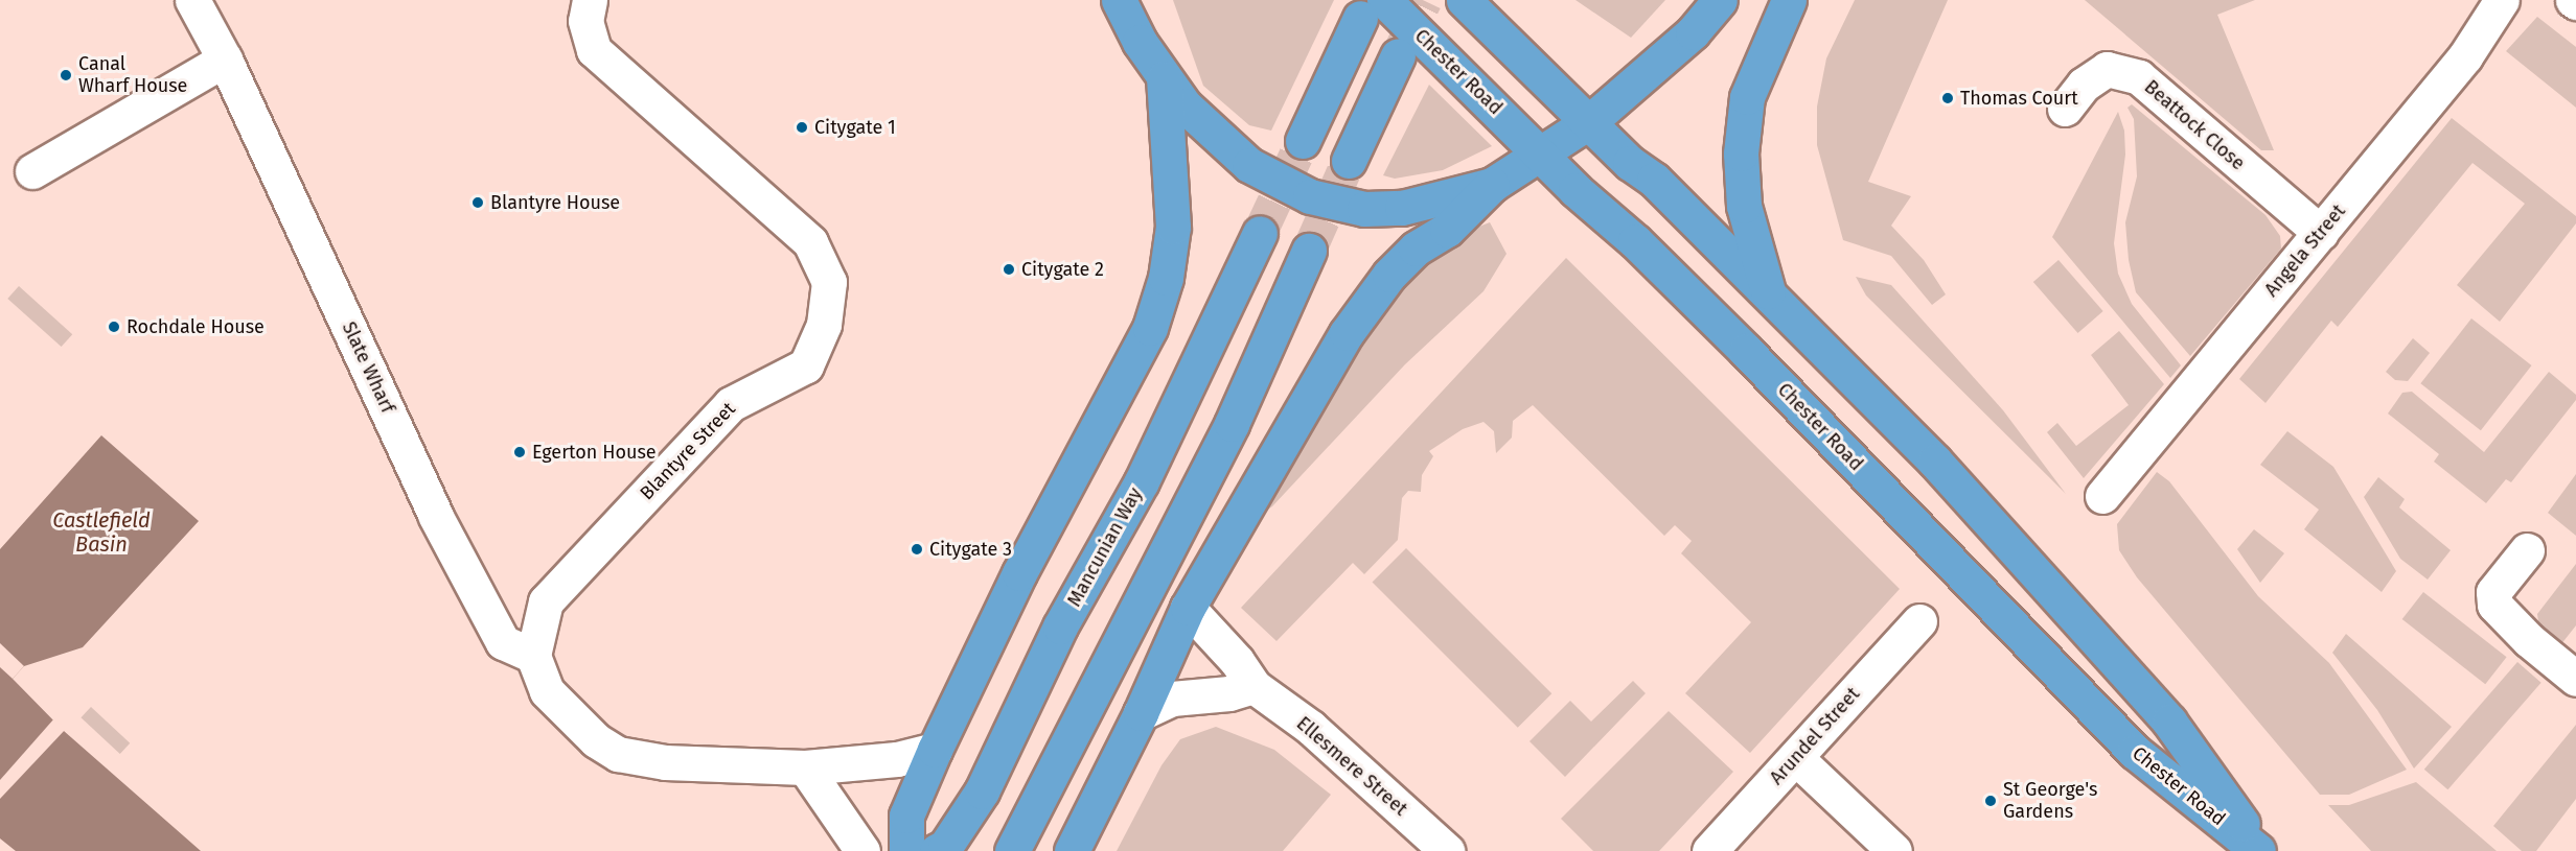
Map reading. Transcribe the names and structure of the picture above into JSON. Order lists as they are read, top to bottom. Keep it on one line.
{"streets":{"highway":["Chester Road","Mancunian Way"],"street":["Beattock Close","Angela Street","Slate Wharf","Blantyre Street","Arundel Street","Ellesmere Street"]},"crossings":[["Beattock Close","Angela Street"],["Slate Wharf","Blantyre Street"]],"water":["Castlefield Basin"],"places":["Canal Wharf House","Thomas Court","Citygate 1","Blantyre House","Citygate 2","Rochdale House","Egerton House","Citygate 3","St George's Gardens"]}
